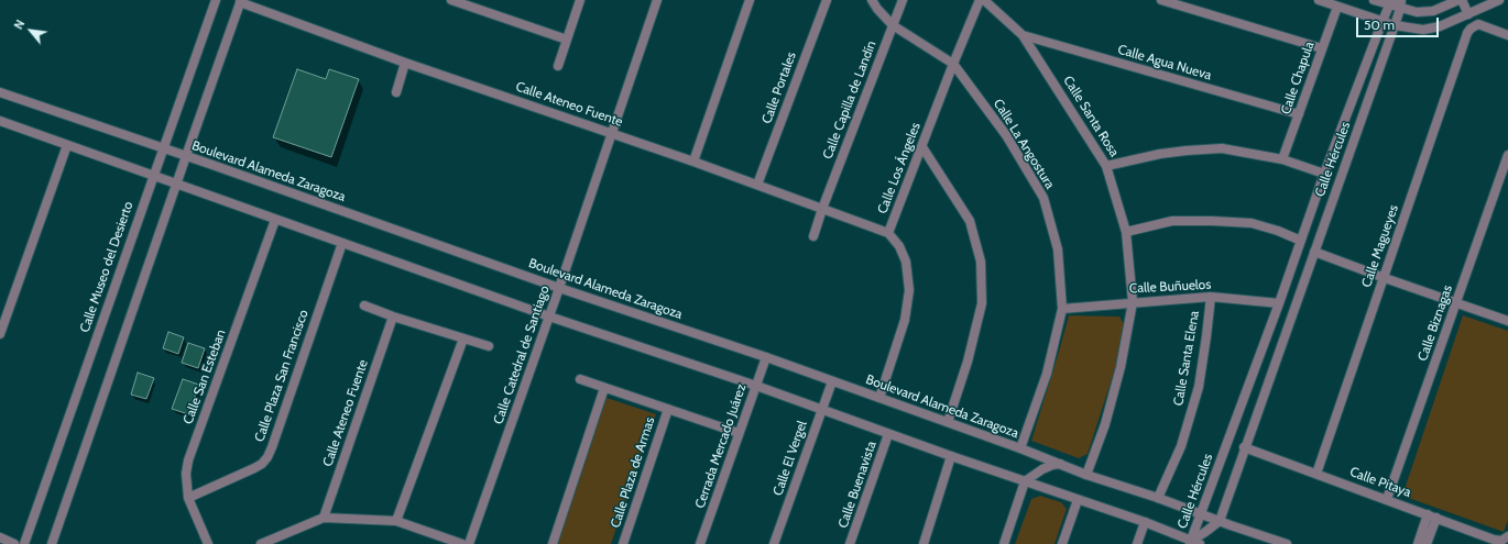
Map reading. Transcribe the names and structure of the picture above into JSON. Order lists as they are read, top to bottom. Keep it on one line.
{"streets":{"street":["Calle Agua Nueva","Calle Chapula","Calle Portales","Calle Capilla de Landín","Calle Ateneo Fuente","Calle Santa Rosa","Calle La Angostura","Calle Hércules","Calle Los Ángeles","Boulevard Alameda Zaragoza","Calle Magueyes","Calle Museo del Desierto","Calle Buñuelos","Calle Biznagas","Calle Catedral de Santiago","Calle Santa Elena","Calle Plaza San Francisco","Calle San Esteban","Cerrada Mercado Juárez","Calle El Vergel","Calle Plaza de Armas","Calle Pitaya","Calle Buenavista"]},"crossings":[["Calle Agua Nueva","Calle Chapula"],["Calle Agua Nueva","Calle Santa Rosa"],["Calle Portales","Calle Ateneo Fuente"],["Calle Capilla de Landín","Calle Ateneo Fuente"],["Calle Capilla de Landín","Calle La Angostura"],["Calle Ateneo Fuente","Calle Los Ángeles"],["Calle Ateneo Fuente","Calle Catedral de Santiago"],["Calle Santa Rosa","Boulevard Alameda Zaragoza"],["Calle Santa Rosa","Calle Buñuelos"],["Calle La Angostura","Calle Los Ángeles"],["Calle La Angostura","Boulevard Alameda Zaragoza"],["Calle La Angostura","Calle Buñuelos"],["Calle Hércules","Boulevard Alameda Zaragoza"],["Calle Hércules","Calle Buñuelos"],["Calle Hércules","Calle Pitaya"],["Calle Los Ángeles","Boulevard Alameda Zaragoza"],["Boulevard Alameda Zaragoza","Calle Museo del Desierto"],["Boulevard Alameda Zaragoza","Calle Catedral de Santiago"],["Boulevard Alameda Zaragoza","Calle Santa Elena"],["Boulevard Alameda Zaragoza","Cerrada Mercado Juárez"],["Boulevard Alameda Zaragoza","Calle El Vergel"],["Calle Magueyes","Calle Pitaya"],["Calle Buñuelos","Calle Santa Elena"],["Calle Biznagas","Calle Pitaya"],["Calle Plaza San Francisco","Calle San Esteban"]],"scale_bar":"50 m","north":"top left"}
